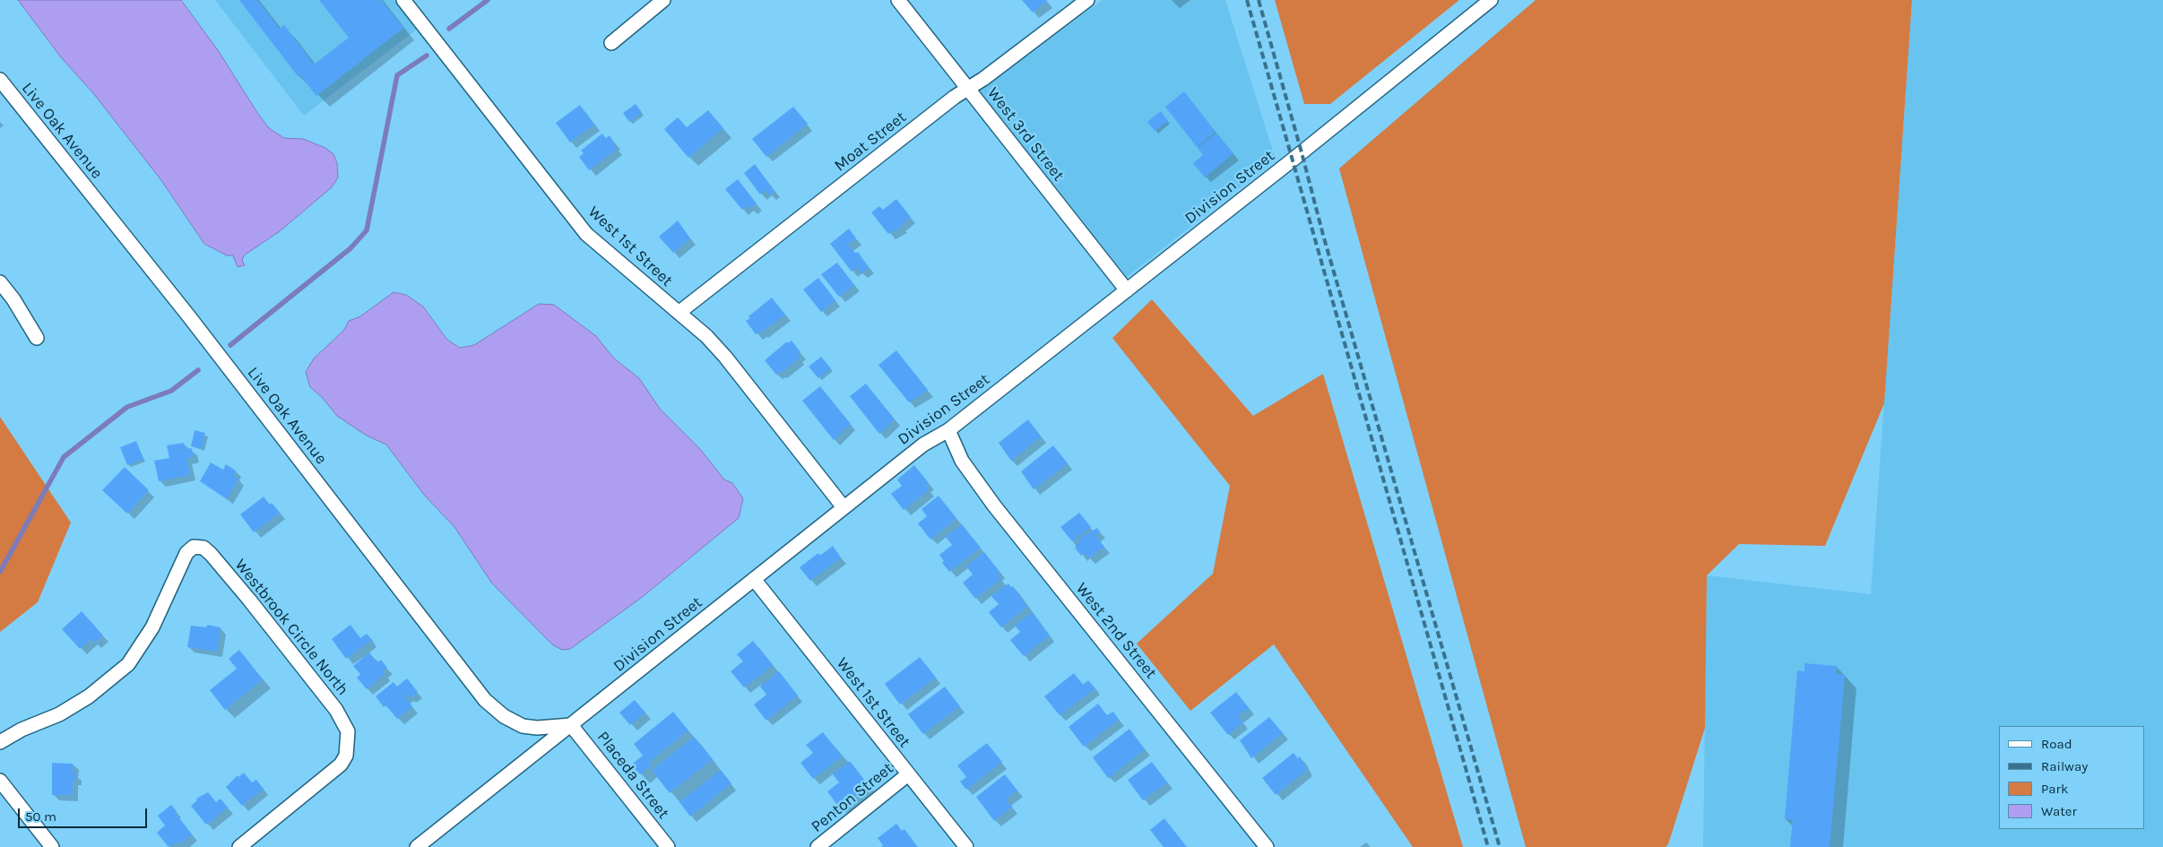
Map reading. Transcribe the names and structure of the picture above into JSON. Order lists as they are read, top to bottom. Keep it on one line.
{"streets":{"street":["Live Oak Avenue","West 3rd Street","Moat Street","Division Street","West 1st Street","Westbrook Circle North","West 2nd Street","Placeda Street","Penton Street"]},"crossings":[["Live Oak Avenue","Division Street"],["Live Oak Avenue","Placeda Street"],["West 3rd Street","Moat Street"],["West 3rd Street","Division Street"],["Moat Street","West 1st Street"],["Division Street","West 1st Street"],["Division Street","West 2nd Street"],["Division Street","Placeda Street"],["West 1st Street","Penton Street"]],"legend":["Road","Railway","Park","Water"],"scale_bar":"50 m"}
